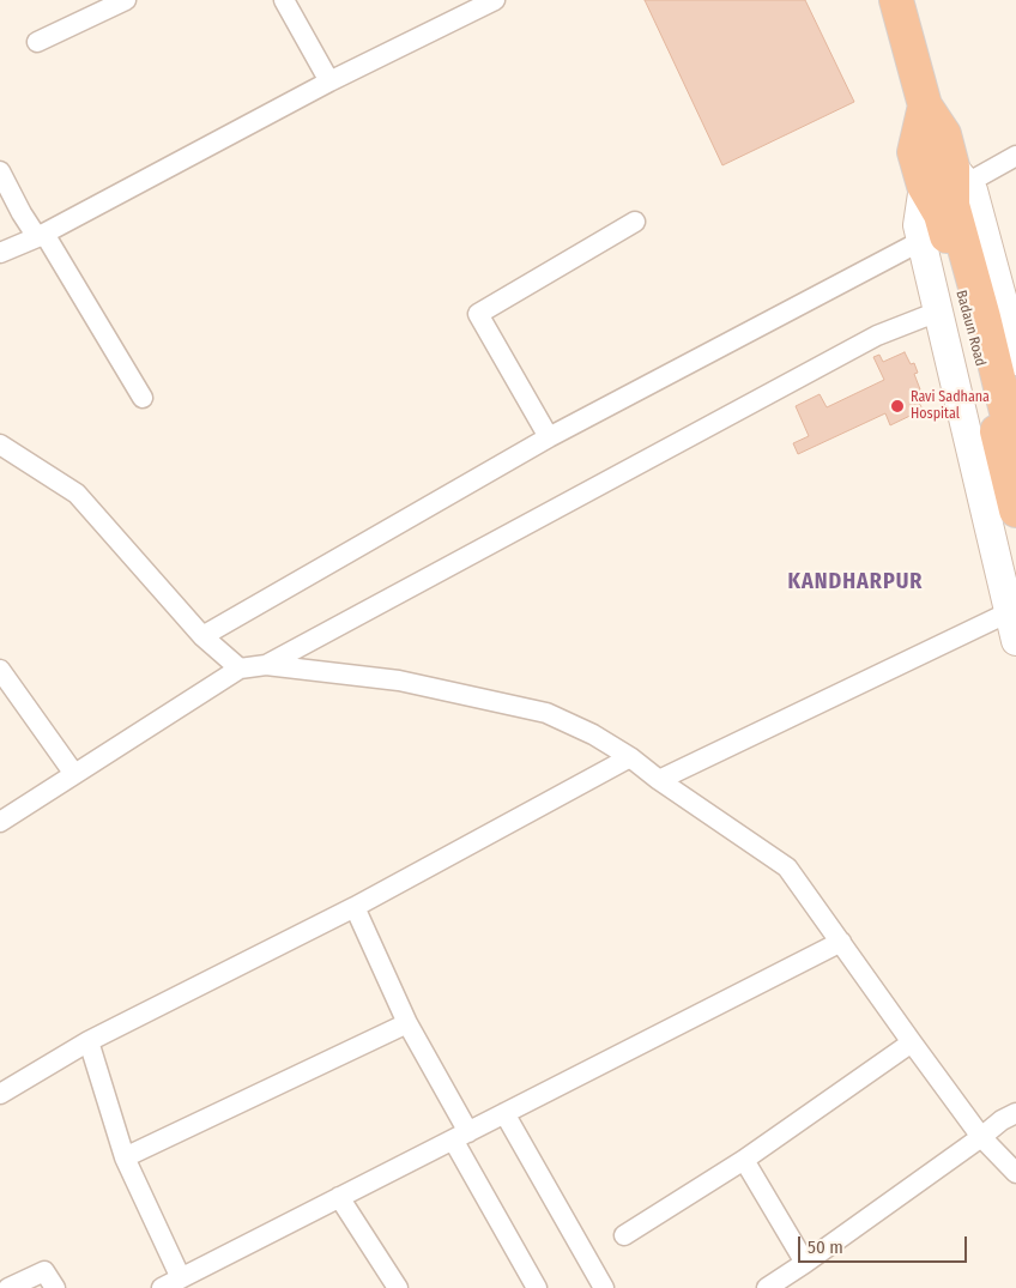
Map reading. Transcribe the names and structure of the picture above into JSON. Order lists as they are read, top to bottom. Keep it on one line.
{"streets":{"highway":["Badaun Road"]},"districts":["KANDHARPUR"],"places":["Ravi Sadhana Hospital"],"scale_bar":"50 m"}
